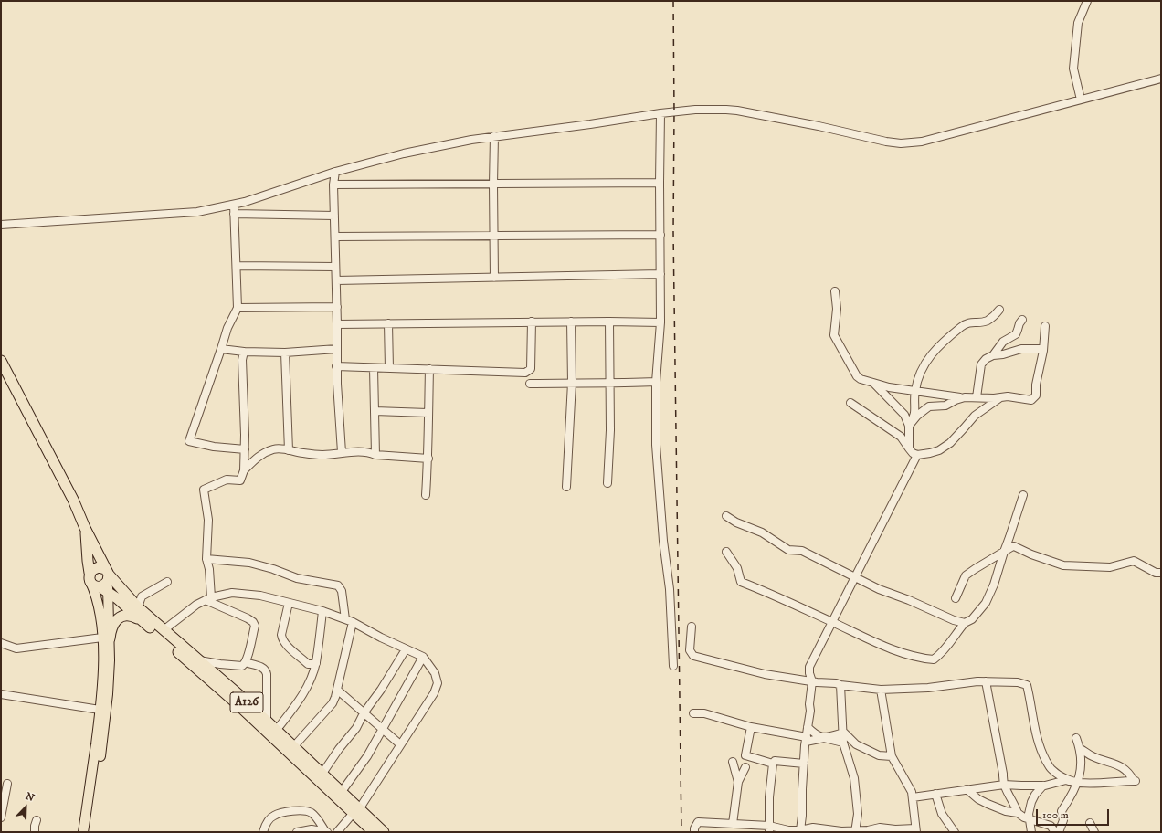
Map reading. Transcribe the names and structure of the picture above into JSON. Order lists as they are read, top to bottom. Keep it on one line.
{"streets":{"highway":["A126"]},"scale_bar":"100 m","north":"top right"}
